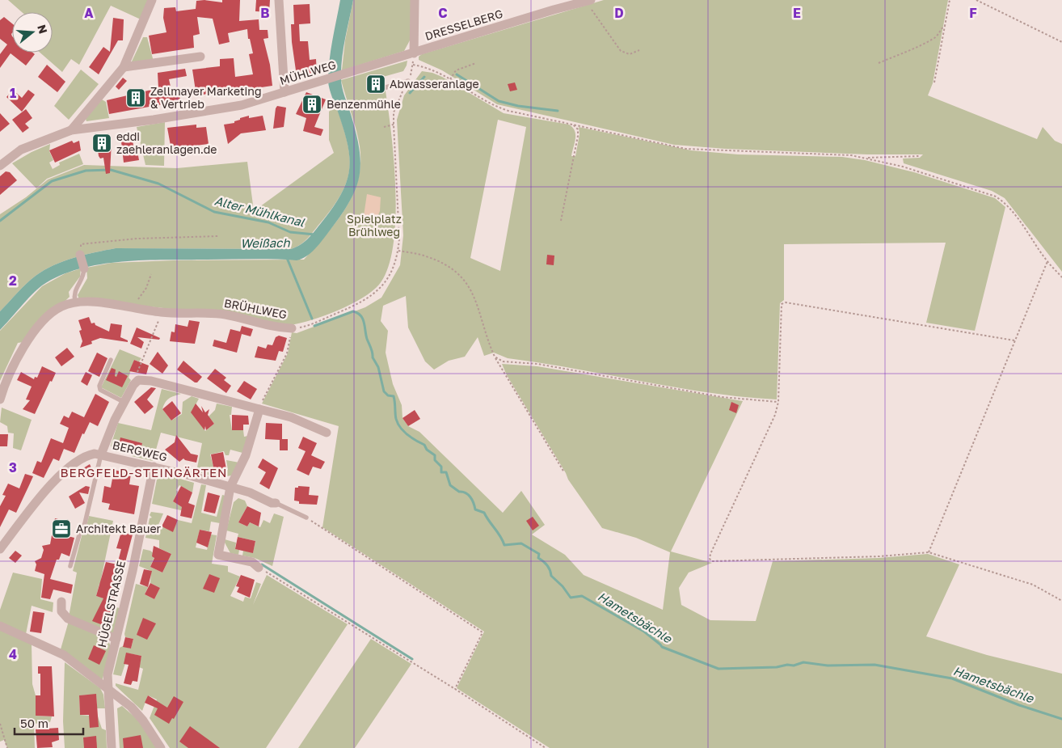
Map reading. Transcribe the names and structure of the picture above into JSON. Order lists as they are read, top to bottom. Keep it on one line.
{"streets":{"street":["DRESSELBERG","MÜHLWEG","BRÜHLWEG","BERGWEG","HÜGELSTRASSE"]},"crossings":[["DRESSELBERG","MÜHLWEG"],["DRESSELBERG","BRÜHLWEG"],["MÜHLWEG","BRÜHLWEG"],["BERGWEG","HÜGELSTRASSE"]],"districts":["BERGFELD-STEINGÄRTEN"],"water":["Alter Mühlkanal","Weißach","Hametsbächle"],"parks":["Spielplatz Brühlweg"],"places":{"building":["Abwasseranlage","Zellmayer Marketing & Vertrieb","Benzenmühle","eddi zaehleranlagen.de"],"office":["Architekt Bauer"]},"scale_bar":"50 m","north":"right","grid":{"columns":["A","B","C","D","E","F"],"rows":["1","2","3","4"]}}
